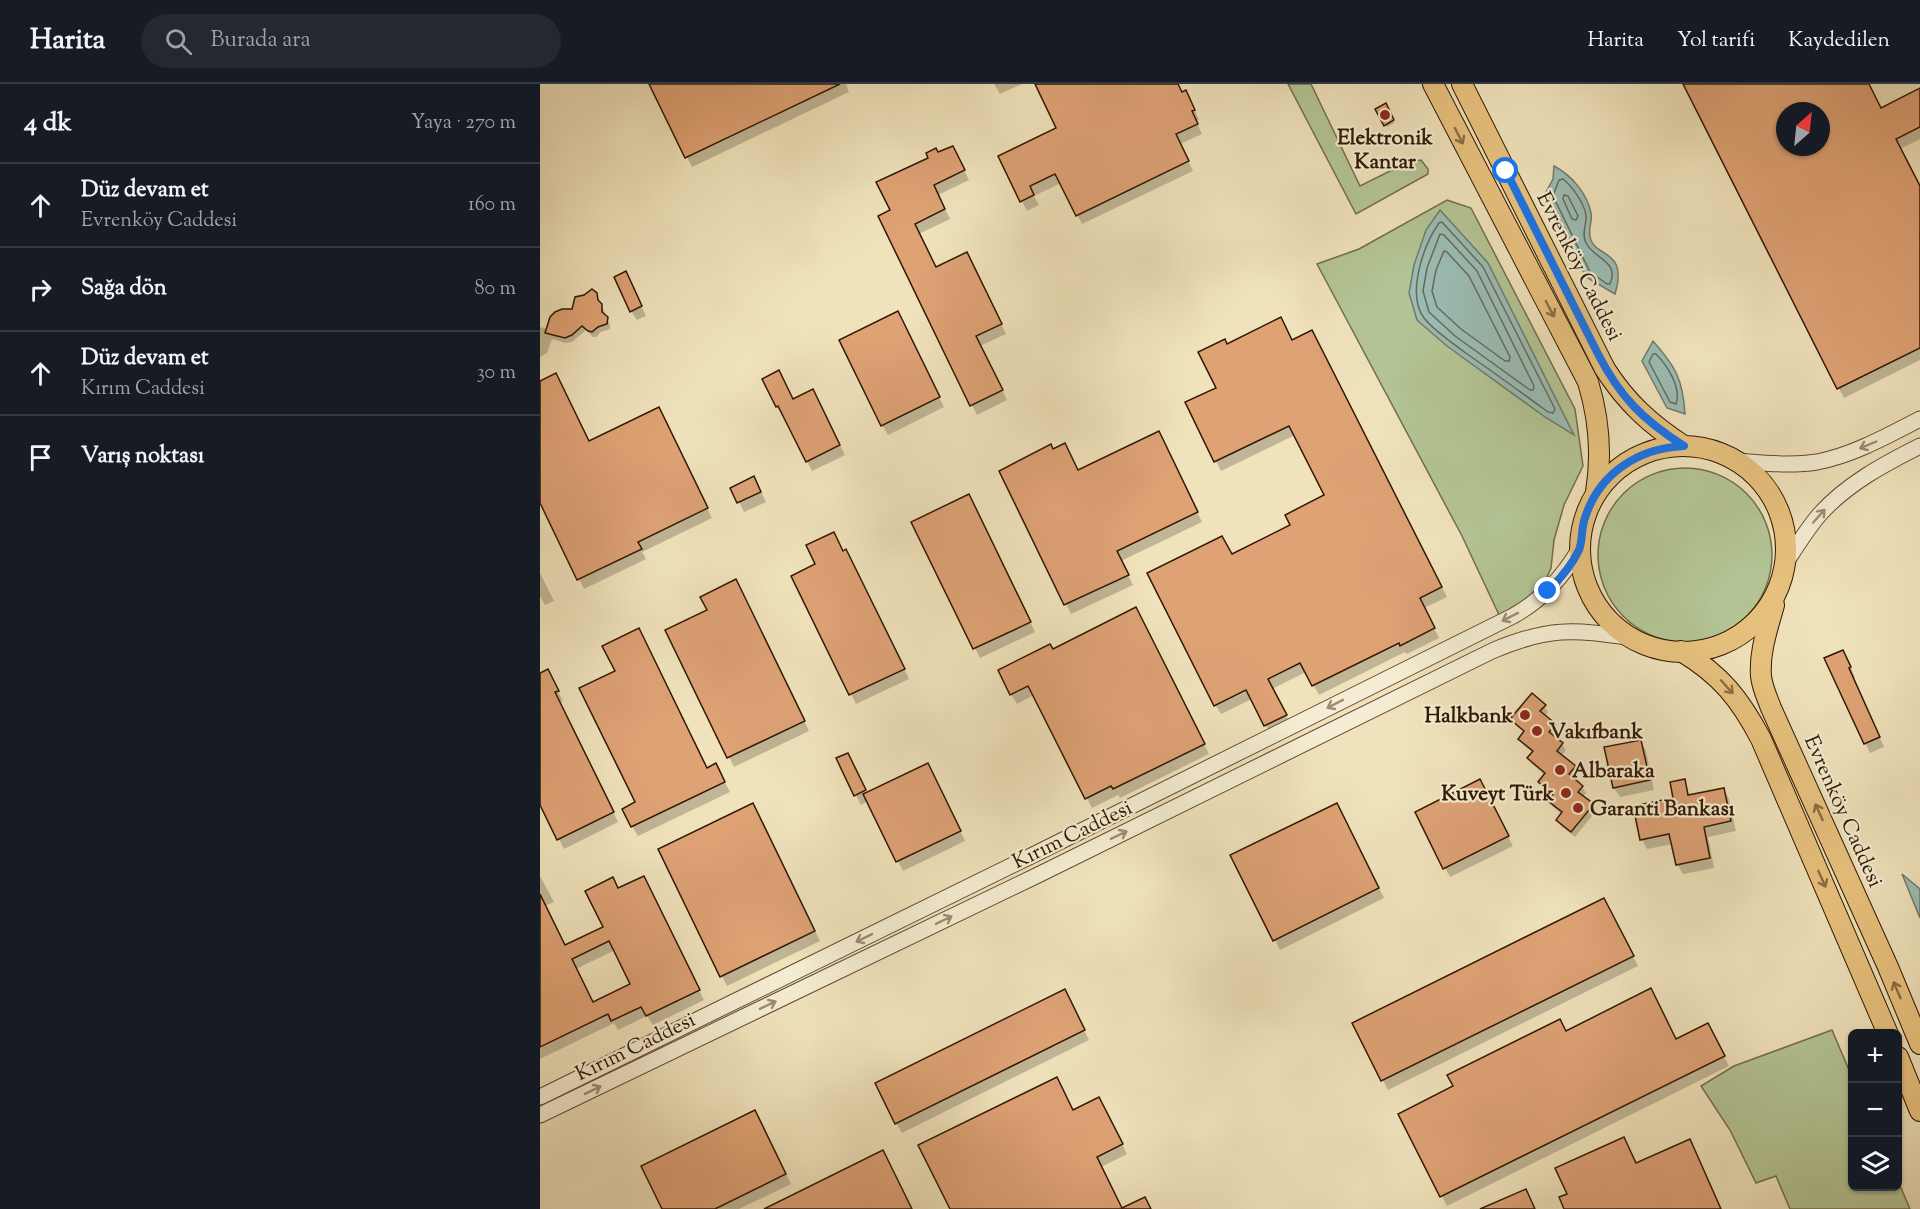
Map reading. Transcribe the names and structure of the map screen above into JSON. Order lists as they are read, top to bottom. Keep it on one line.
{"streets":{"main road":["Evrenköy Caddesi"],"street":["Kırım Caddesi"]},"crossings":[["Evrenköy Caddesi","Kırım Caddesi"]],"places":["Elektronik Kantar","Halkbank","Vakıfbank","Albaraka","Kuveyt Türk","Garanti Bankası"],"north":"top right","page":{"header":"Harita","search":"Burada ara","nav":["Harita","Yol tarifi","Kaydedilen"],"heading":["4 dk","Yaya · 270 m"],"list":[["Düz devam et","Evrenköy Caddesi","160 m"],["Sağa dön","80 m"],["Düz devam et","Kırım Caddesi","30 m"],"Varış noktası"],"map_buttons":["+","−"]}}
